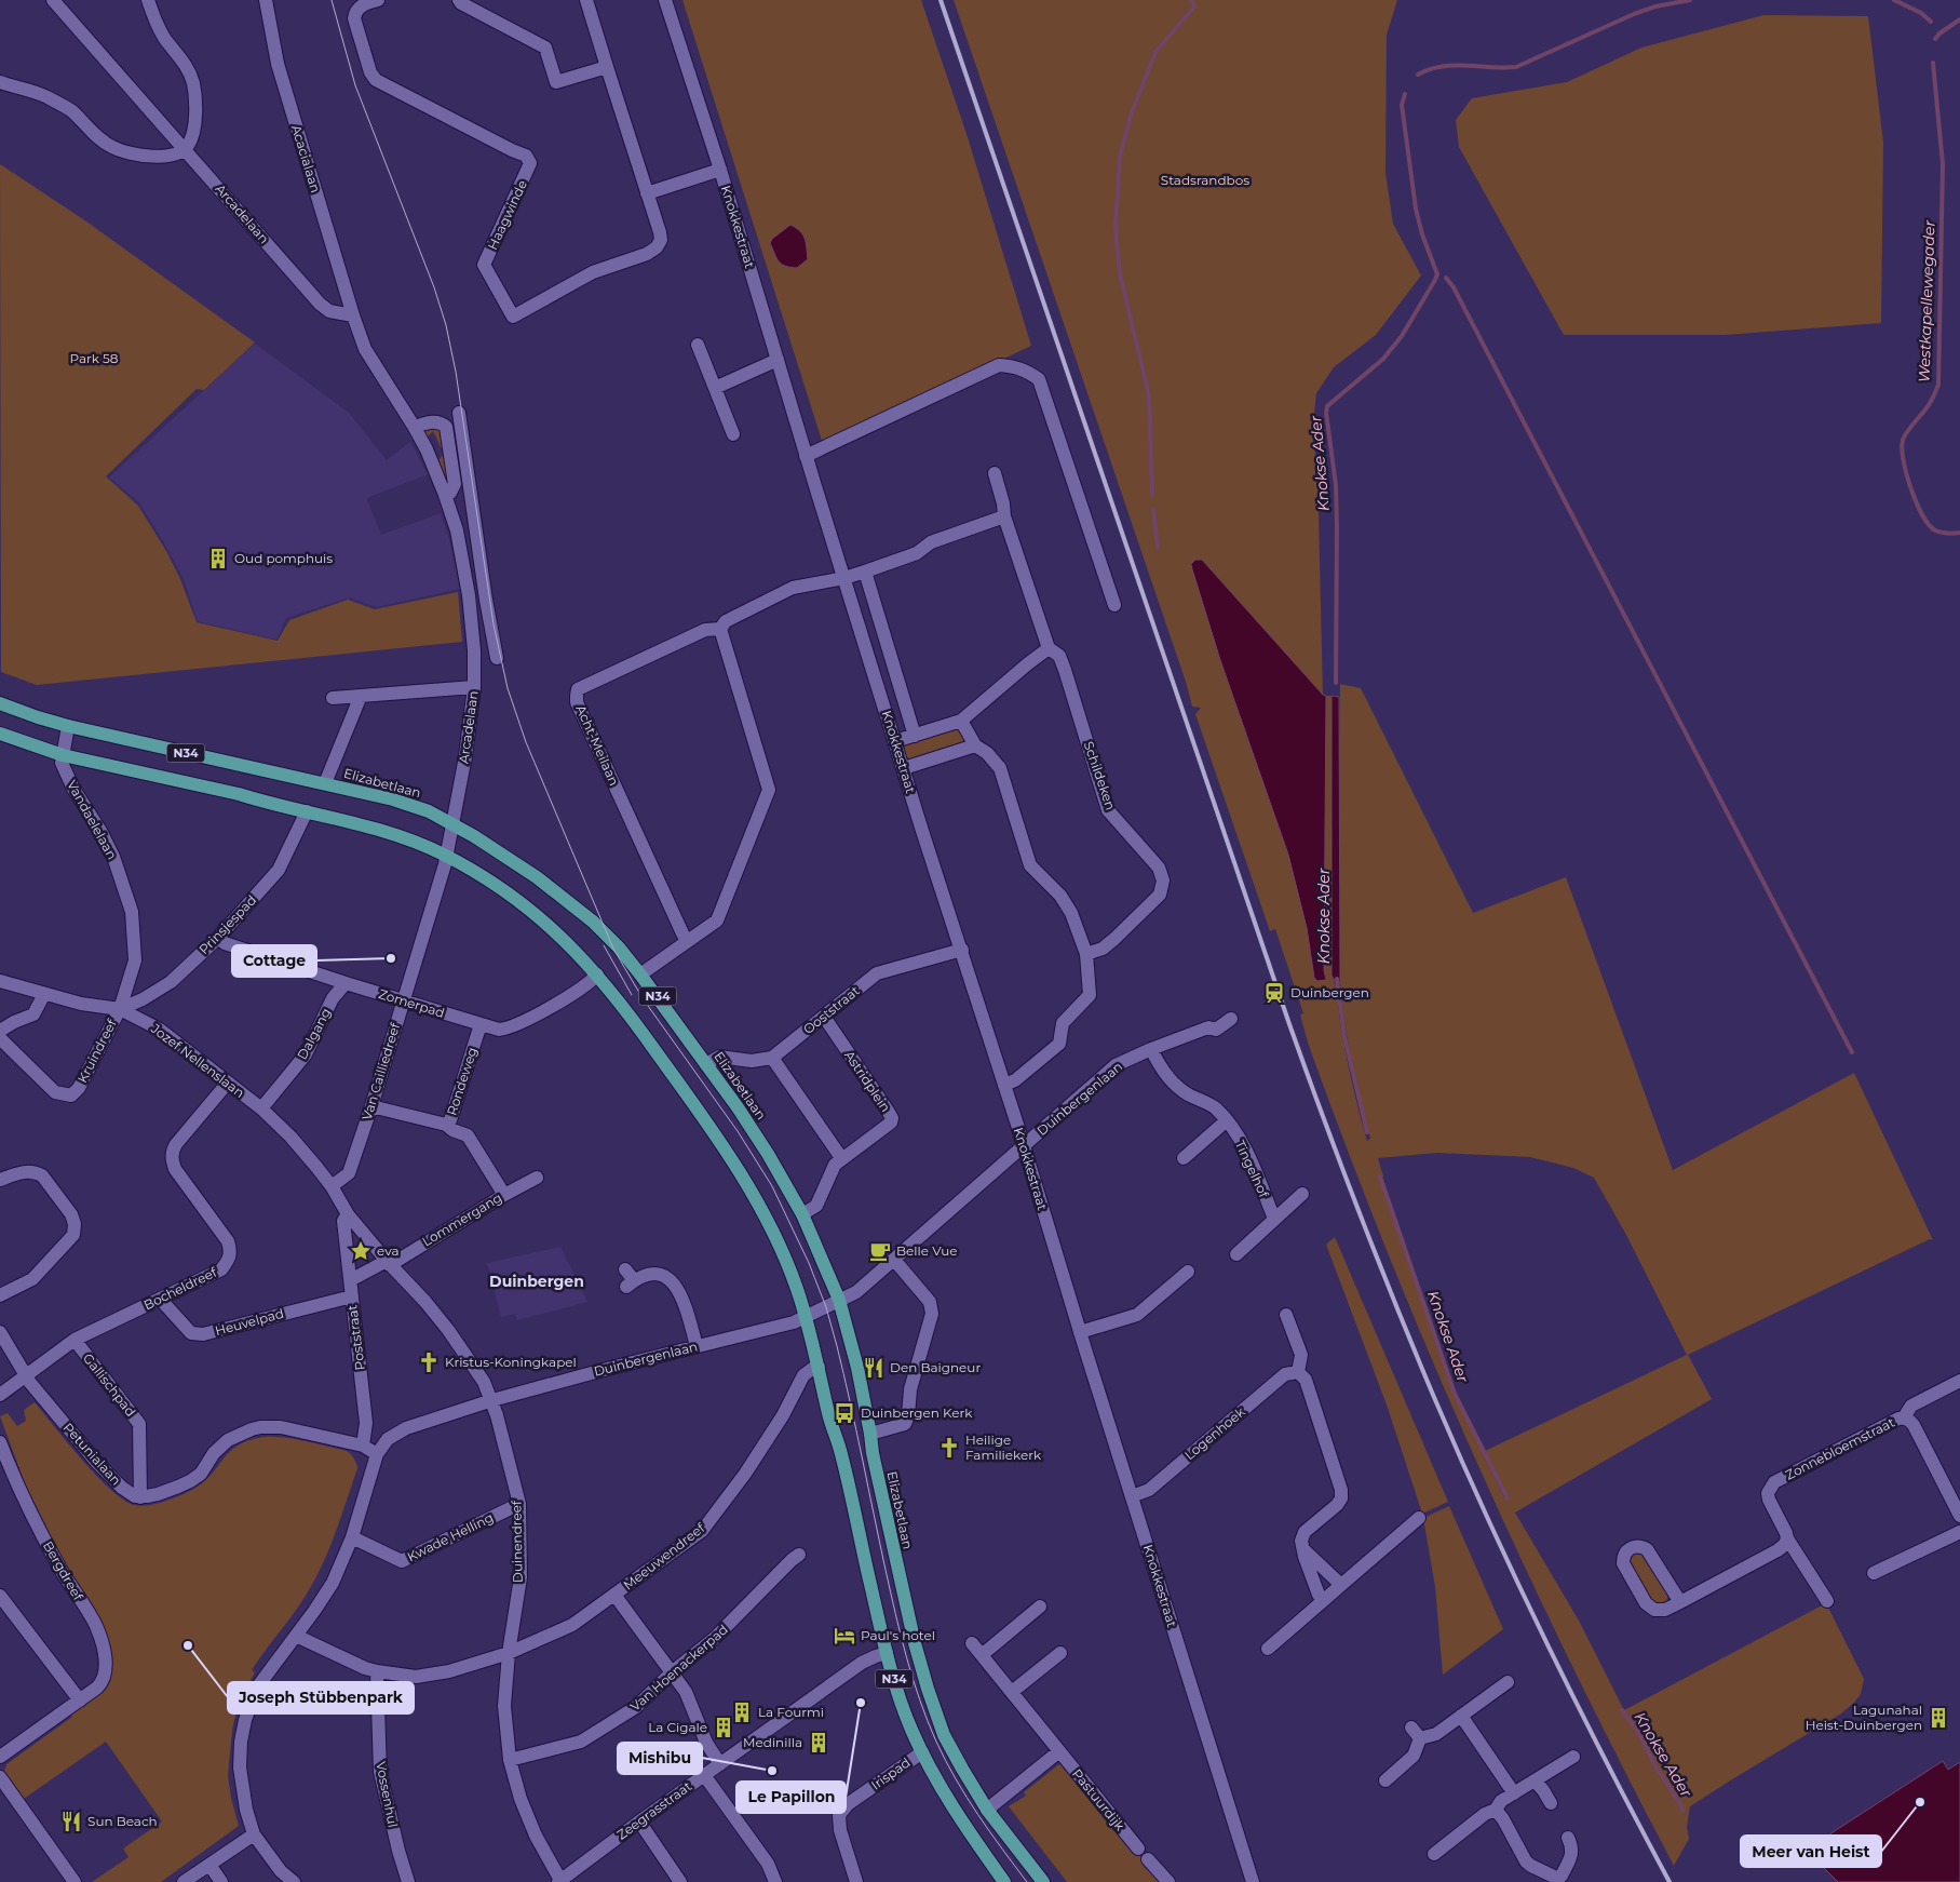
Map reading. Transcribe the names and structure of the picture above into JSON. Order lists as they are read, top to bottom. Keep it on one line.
{"streets":{"main road":["N34","Elizabetlaan"],"street":["Acacialaan","Arcadelaan","Haagwinde","Knokkestraat","Acht-Meilaan","Schildeken","Vandaelelaan","Prinsjespad","Zomerpad","Ooststraat","Dalgang","Kruindreef","Jozef Nellenslaan","Van Cailliedreef","Rondeweg","Astridplein","Duinbergenlaan","Tingelhof","Lommergang","Bocheldreef","Heuvelpad","Poststraat","Gallischpad","Logenhoek","Zonnebloemstraat","Petunialaan","Kwade Helling","Duinendreef","Meeuwendreef","Bergdreef","Van Hoenackerpad","Irispad","Vossenhul","Pastuurdijk","Zeegrasstraat"]},"crossings":[["Acacialaan","Arcadelaan"],["Arcadelaan","N34"],["Arcadelaan","Elizabetlaan"],["Arcadelaan","Van Cailliedreef"],["Knokkestraat","Acht-Meilaan"],["Knokkestraat","Ooststraat"],["Knokkestraat","Duinbergenlaan"],["Knokkestraat","Logenhoek"],["N34","Vandaelelaan"],["N34","Prinsjespad"],["N34","Zomerpad"],["N34","Van Cailliedreef"],["N34","Duinbergenlaan"],["N34","Meeuwendreef"],["N34","Irispad"],["N34","Zeegrasstraat"],["Elizabetlaan","Vandaelelaan"],["Elizabetlaan","Astridplein"],["Elizabetlaan","Duinbergenlaan"],["Vandaelelaan","Prinsjespad"],["Vandaelelaan","Kruindreef"],["Vandaelelaan","Jozef Nellenslaan"],["Prinsjespad","Zomerpad"],["Prinsjespad","Kruindreef"],["Prinsjespad","Jozef Nellenslaan"],["Zomerpad","Dalgang"],["Zomerpad","Van Cailliedreef"],["Zomerpad","Rondeweg"],["Ooststraat","Astridplein"],["Dalgang","Jozef Nellenslaan"],["Kruindreef","Jozef Nellenslaan"],["Jozef Nellenslaan","Van Cailliedreef"],["Jozef Nellenslaan","Bocheldreef"],["Jozef Nellenslaan","Duinendreef"],["Van Cailliedreef","Rondeweg"],["Van Cailliedreef","Duinendreef"],["Duinbergenlaan","Tingelhof"],["Duinbergenlaan","Kwade Helling"],["Duinbergenlaan","Duinendreef"],["Duinbergenlaan","Meeuwendreef"],["Lommergang","Duinendreef"],["Bocheldreef","Heuvelpad"],["Bocheldreef","Gallischpad"],["Bocheldreef","Petunialaan"],["Heuvelpad","Poststraat"],["Poststraat","Duinendreef"],["Gallischpad","Petunialaan"],["Kwade Helling","Duinendreef"],["Duinendreef","Meeuwendreef"],["Duinendreef","Van Hoenackerpad"],["Duinendreef","Zeegrasstraat"],["Meeuwendreef","Vossenhul"]],"districts":["Duinbergen"],"water":["Westkapellewegader","Knokse Ader"],"parks":["Stadsrandbos","Park 58"],"places":{"building":["Oud pomphuis","La Fourmi","Lagunahal Heist-Duinbergen","La Cigale","Medinilla"],"other":["Cottage","Joseph Stübbenpark","Le Papillon","Mishibu","Meer van Heist"],"station":["Duinbergen"],"place":["eva"],"cafe":["Belle Vue"],"church":["Kristus-Koningkapel","Heilige Familiekerk"],"restaurant":["Den Baigneur","Sun Beach"],"bus stop":["Duinbergen Kerk"],"hotel":["Paul's hotel"]}}
